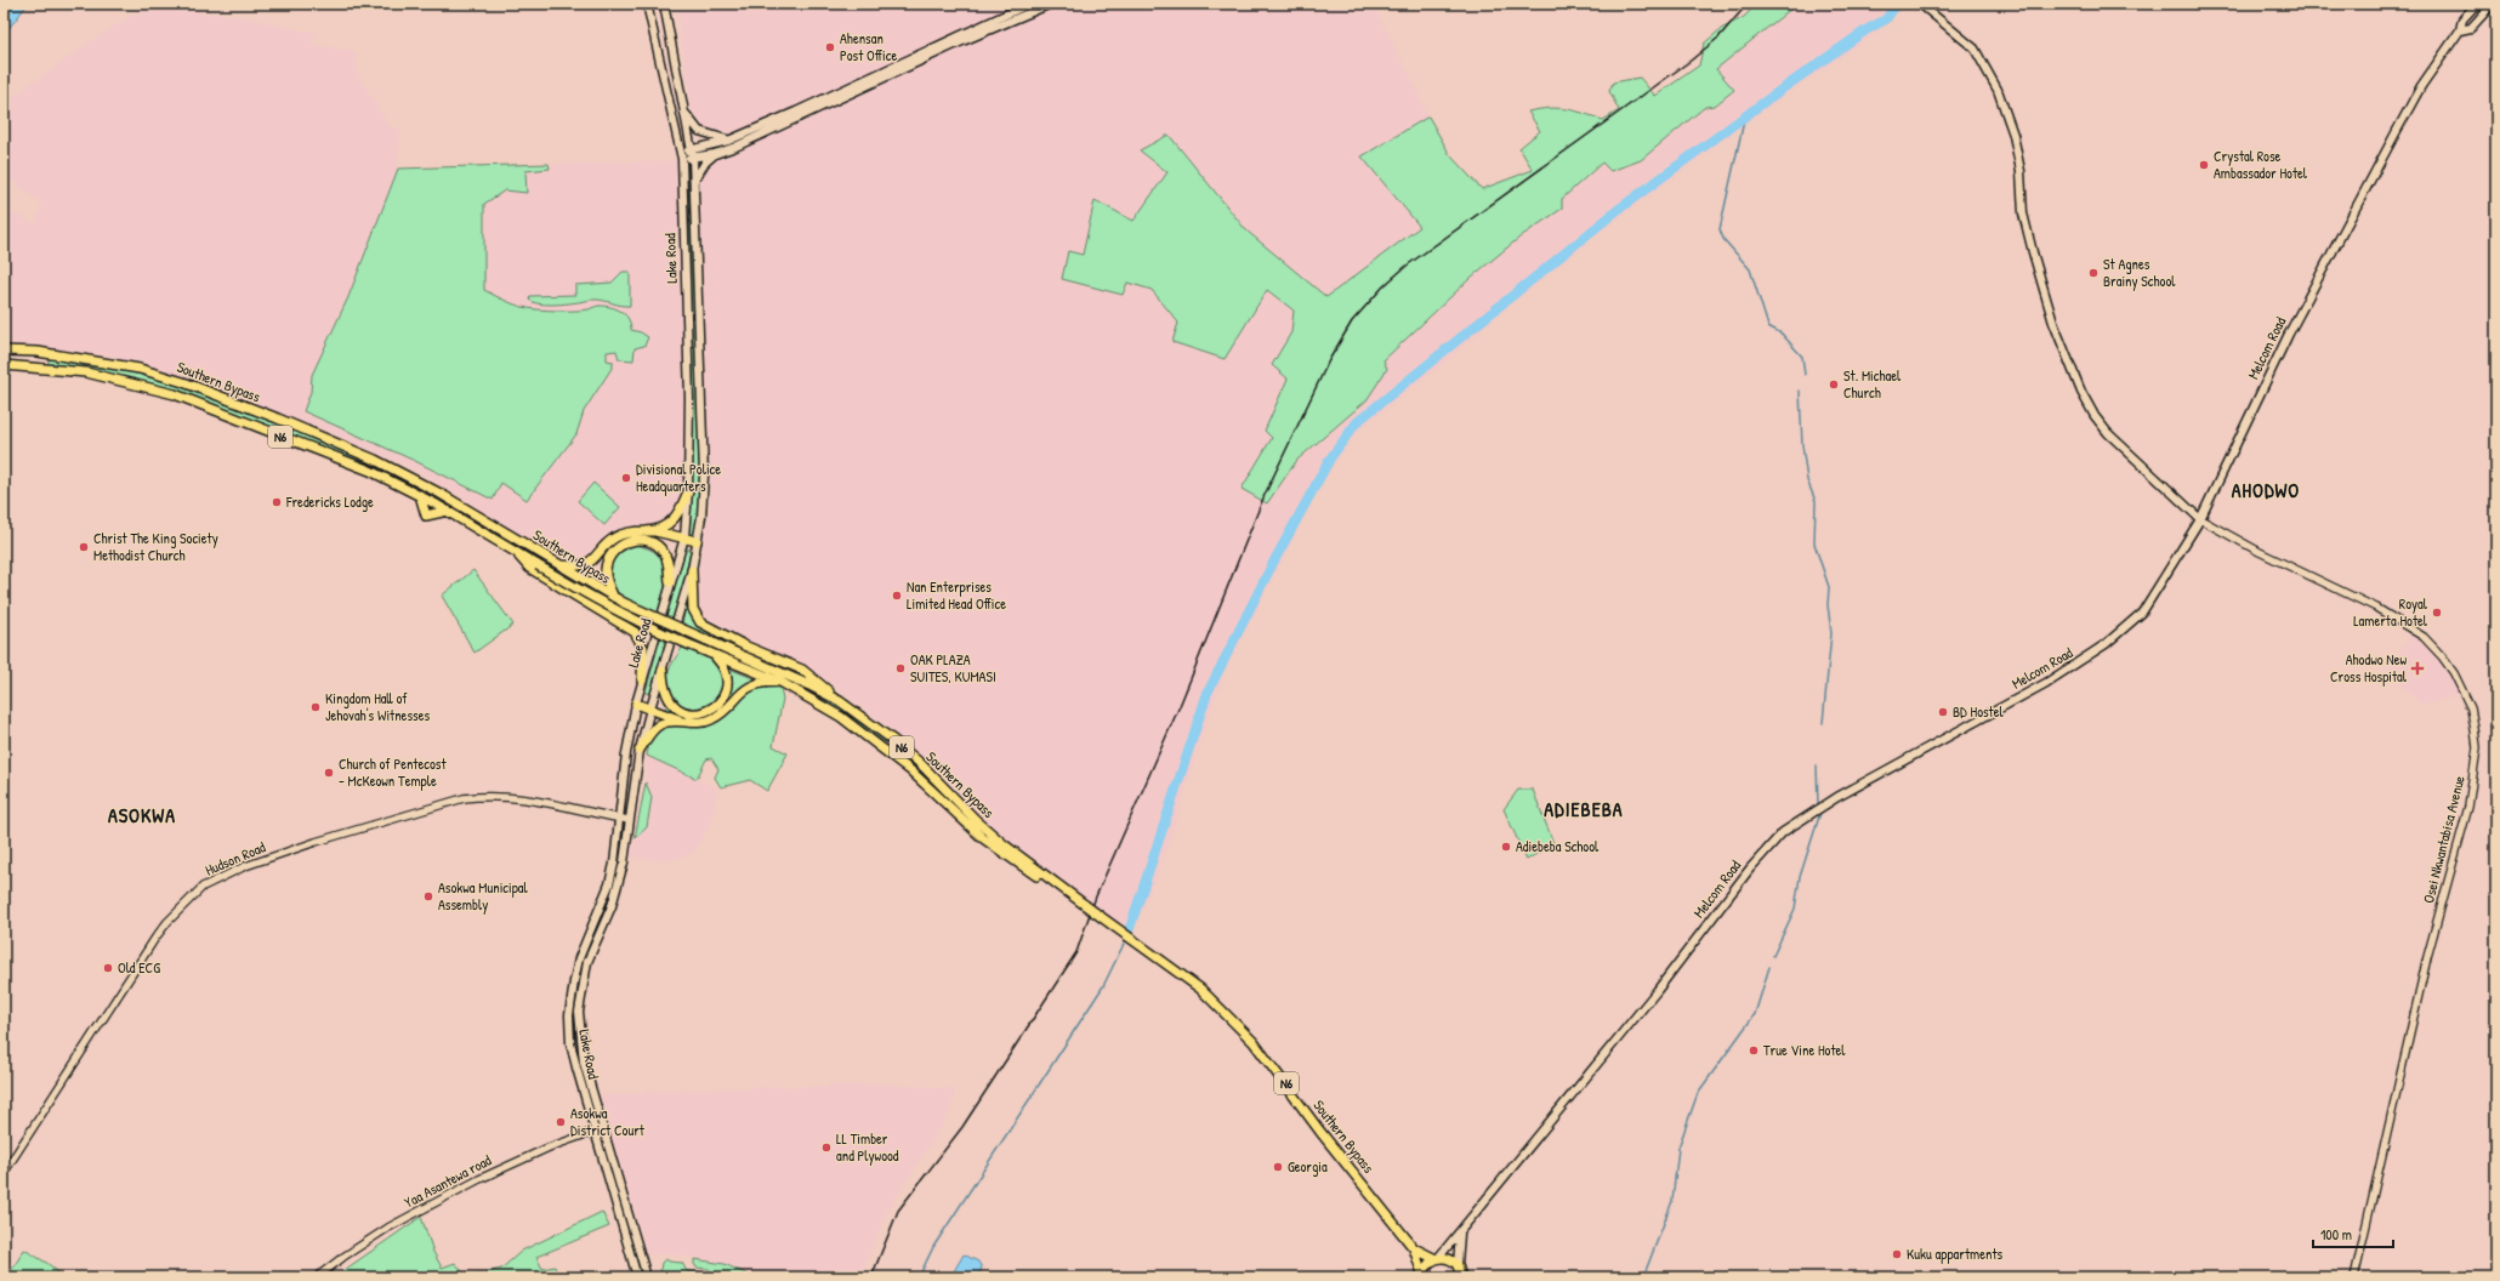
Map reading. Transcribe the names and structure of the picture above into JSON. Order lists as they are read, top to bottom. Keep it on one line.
{"streets":{"highway":["Southern Bypass","N6"],"main road":["Lake Road","Melcom Road"],"street":["Osei Nkwantabisa Avenue","Hudson Road","Yaa Asantewa road"]},"crossings":[["Lake Road","Hudson Road"],["Lake Road","Yaa Asantewa road"],["Melcom Road","Southern Bypass"],["Melcom Road","N6"],["Melcom Road","Osei Nkwantabisa Avenue"],["Southern Bypass","N6"]],"districts":["AHODWO","ADIEBEBA","ASOKWA"],"places":{"other":["Ahensan Post Office","Crystal Rose Ambassador Hotel","St Agnes Brainy School","St. Michael Church","Divisional Police Headquarters","Fredericks Lodge","Christ The King Society Methodist Church","Nan Enterprises Limited Head Office","Royal Lamerta Hotel","OAK PLAZA SUITES, KUMASI","Kingdom Hall of Jehovah's Witnesses","BD Hostel","Church of Pentecost - McKeown Temple","Adiebeba School","Asokwa Municipal Assembly","Old ECG","True Vine Hotel","Asokwa District Court","LL Timber and Plywood","Georgia","Kuku appartments"],"health":["Ahodwo New Cross Hospital"]},"scale_bar":"100 m"}
